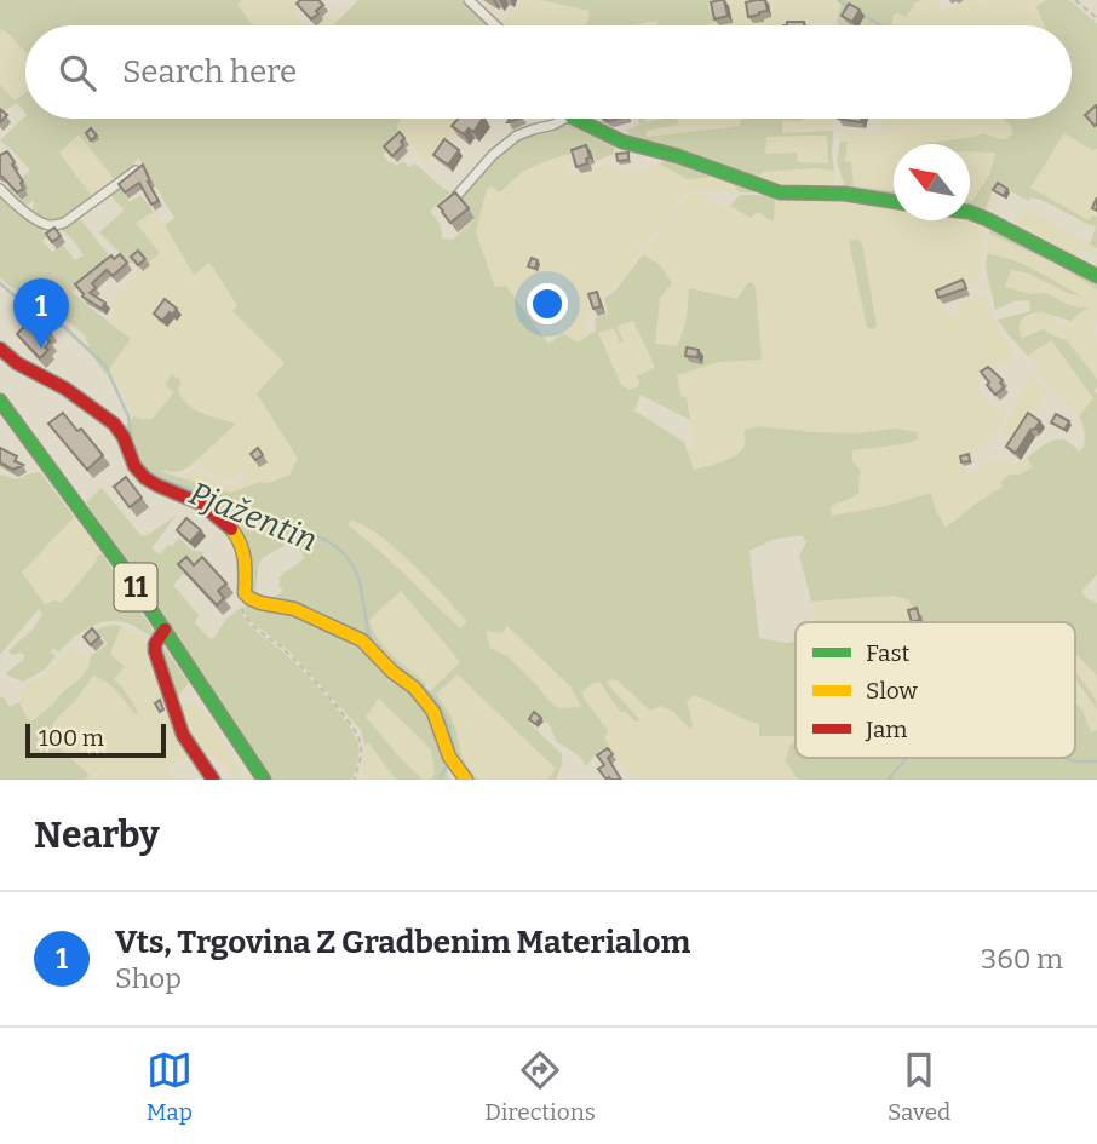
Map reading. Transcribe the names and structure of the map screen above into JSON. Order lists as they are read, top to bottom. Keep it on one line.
{"streets":{"street":["11"]},"water":["Pjažentin"],"legend":["Fast","Slow","Jam"],"scale_bar":"100 m","north":"top left","page":{"search":"Search here","pins":"1","scale":"100 m","heading":"Nearby","list":[{"mark":"1","name":"Vts, Trgovina Z Gradbenim Materialom","note":"Shop","value":"360 m"}],"nav":["Map","Directions","Saved"]}}
